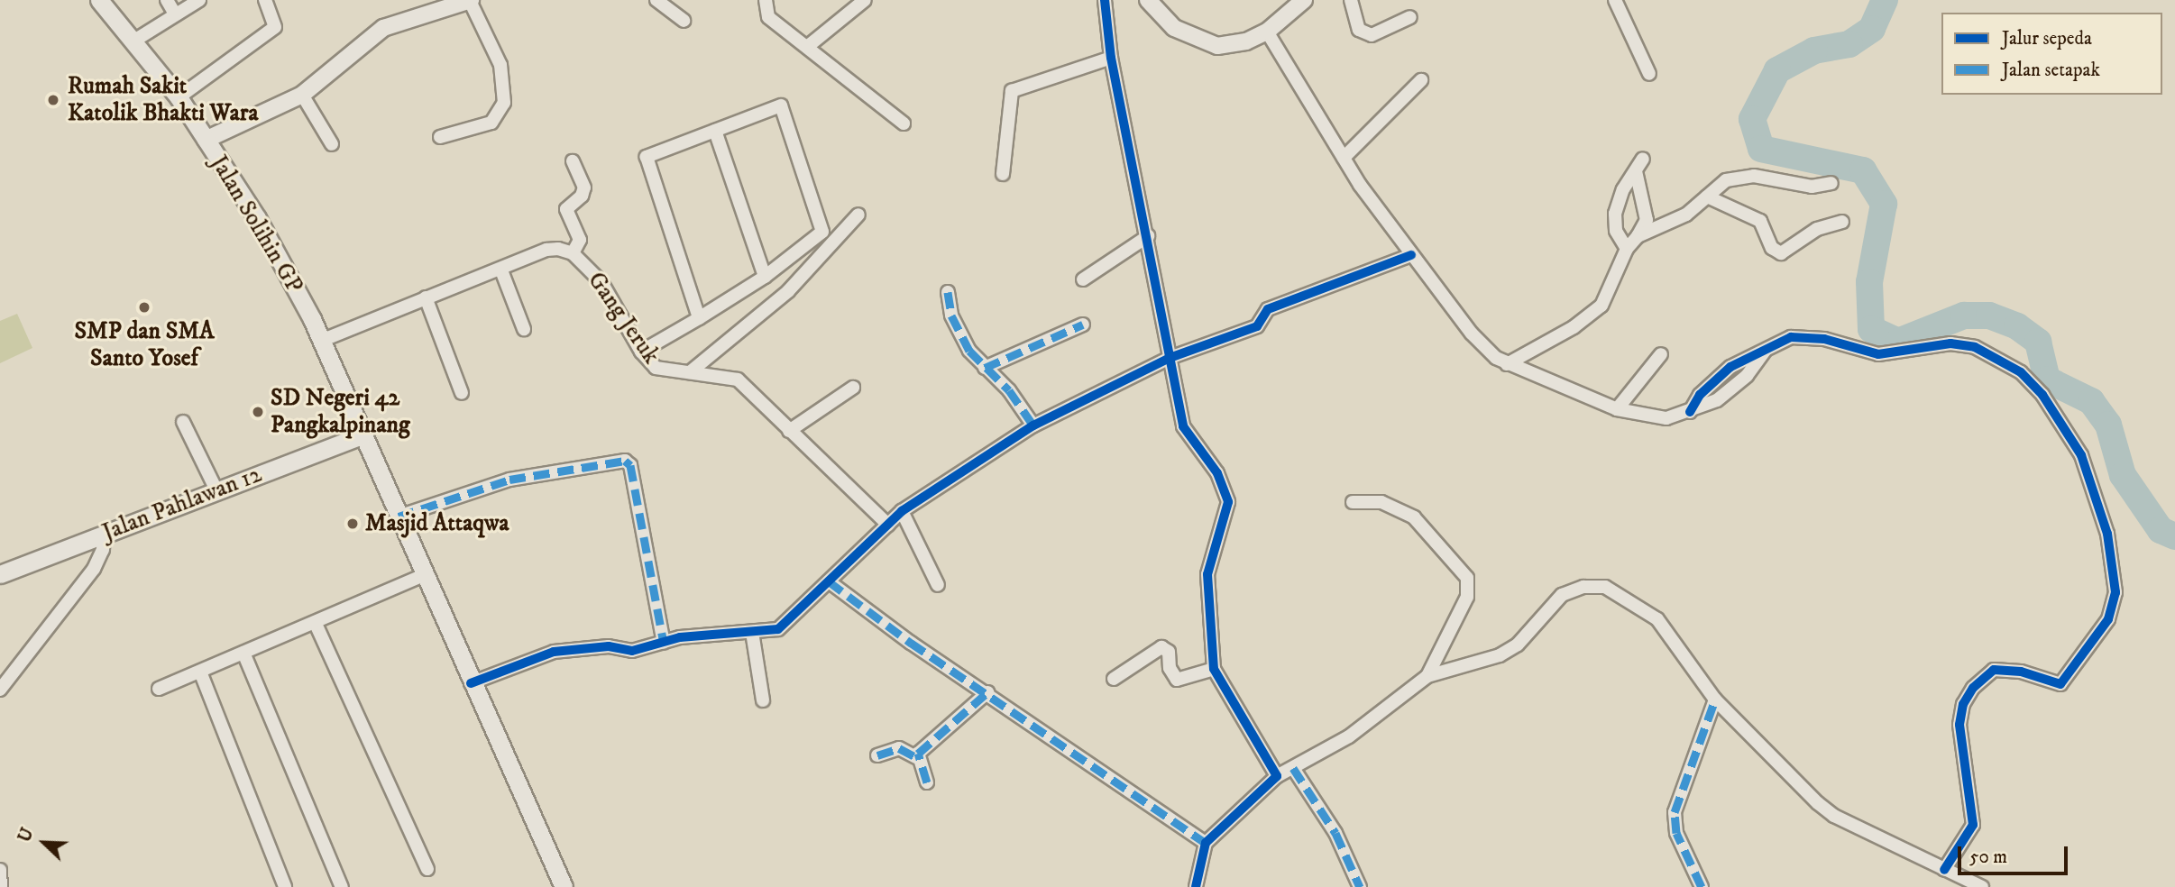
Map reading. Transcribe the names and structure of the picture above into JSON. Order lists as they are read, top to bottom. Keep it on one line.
{"streets":{"main road":["Jalan Solihin GP","Jalan Pahlawan 12"],"street":["Gang Jeruk"]},"crossings":[["Jalan Solihin GP","Gang Jeruk"],["Jalan Solihin GP","Jalan Pahlawan 12"]],"places":["Rumah Sakit Katolik Bhakti Wara","SMP dan SMA Santo Yosef","SD Negeri 42 Pangkalpinang","Masjid Attaqwa"],"legend":["Jalur sepeda","Jalan setapak"],"scale_bar":"50 m","north":"top left"}
